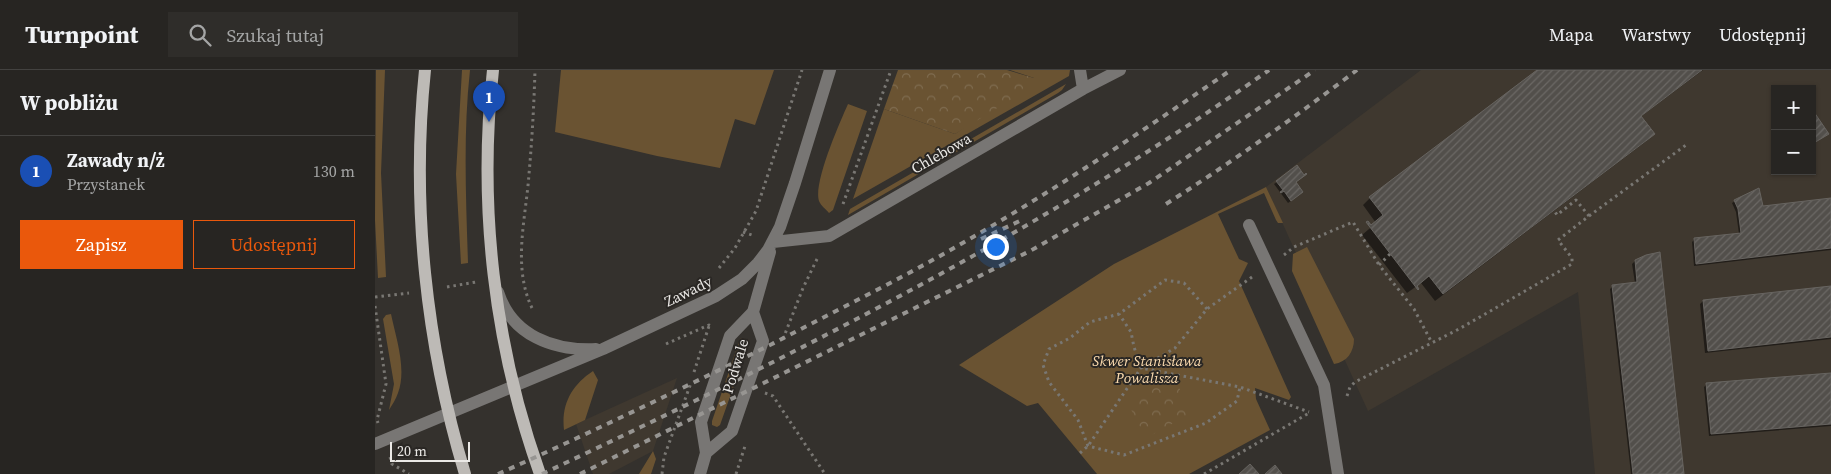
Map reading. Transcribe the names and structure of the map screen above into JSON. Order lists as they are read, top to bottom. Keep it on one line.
{"streets":{"street":["Chlebowa","Zawady","Podwale"]},"crossings":[["Chlebowa","Zawady"],["Zawady","Podwale"]],"parks":["Skwer Stanisława Powalisza"],"scale_bar":"20 m","page":{"header":"Turnpoint","search":"Szukaj tutaj","nav":["Mapa","Warstwy","Udostępnij"],"heading":"W pobliżu","pins":"1","map_buttons":["+","−"],"list":[{"mark":"1","name":"Zawady n/ż","note":"Przystanek","value":"130 m"}],"buttons":["Zapisz","Udostępnij"],"scale":"20 m"}}
